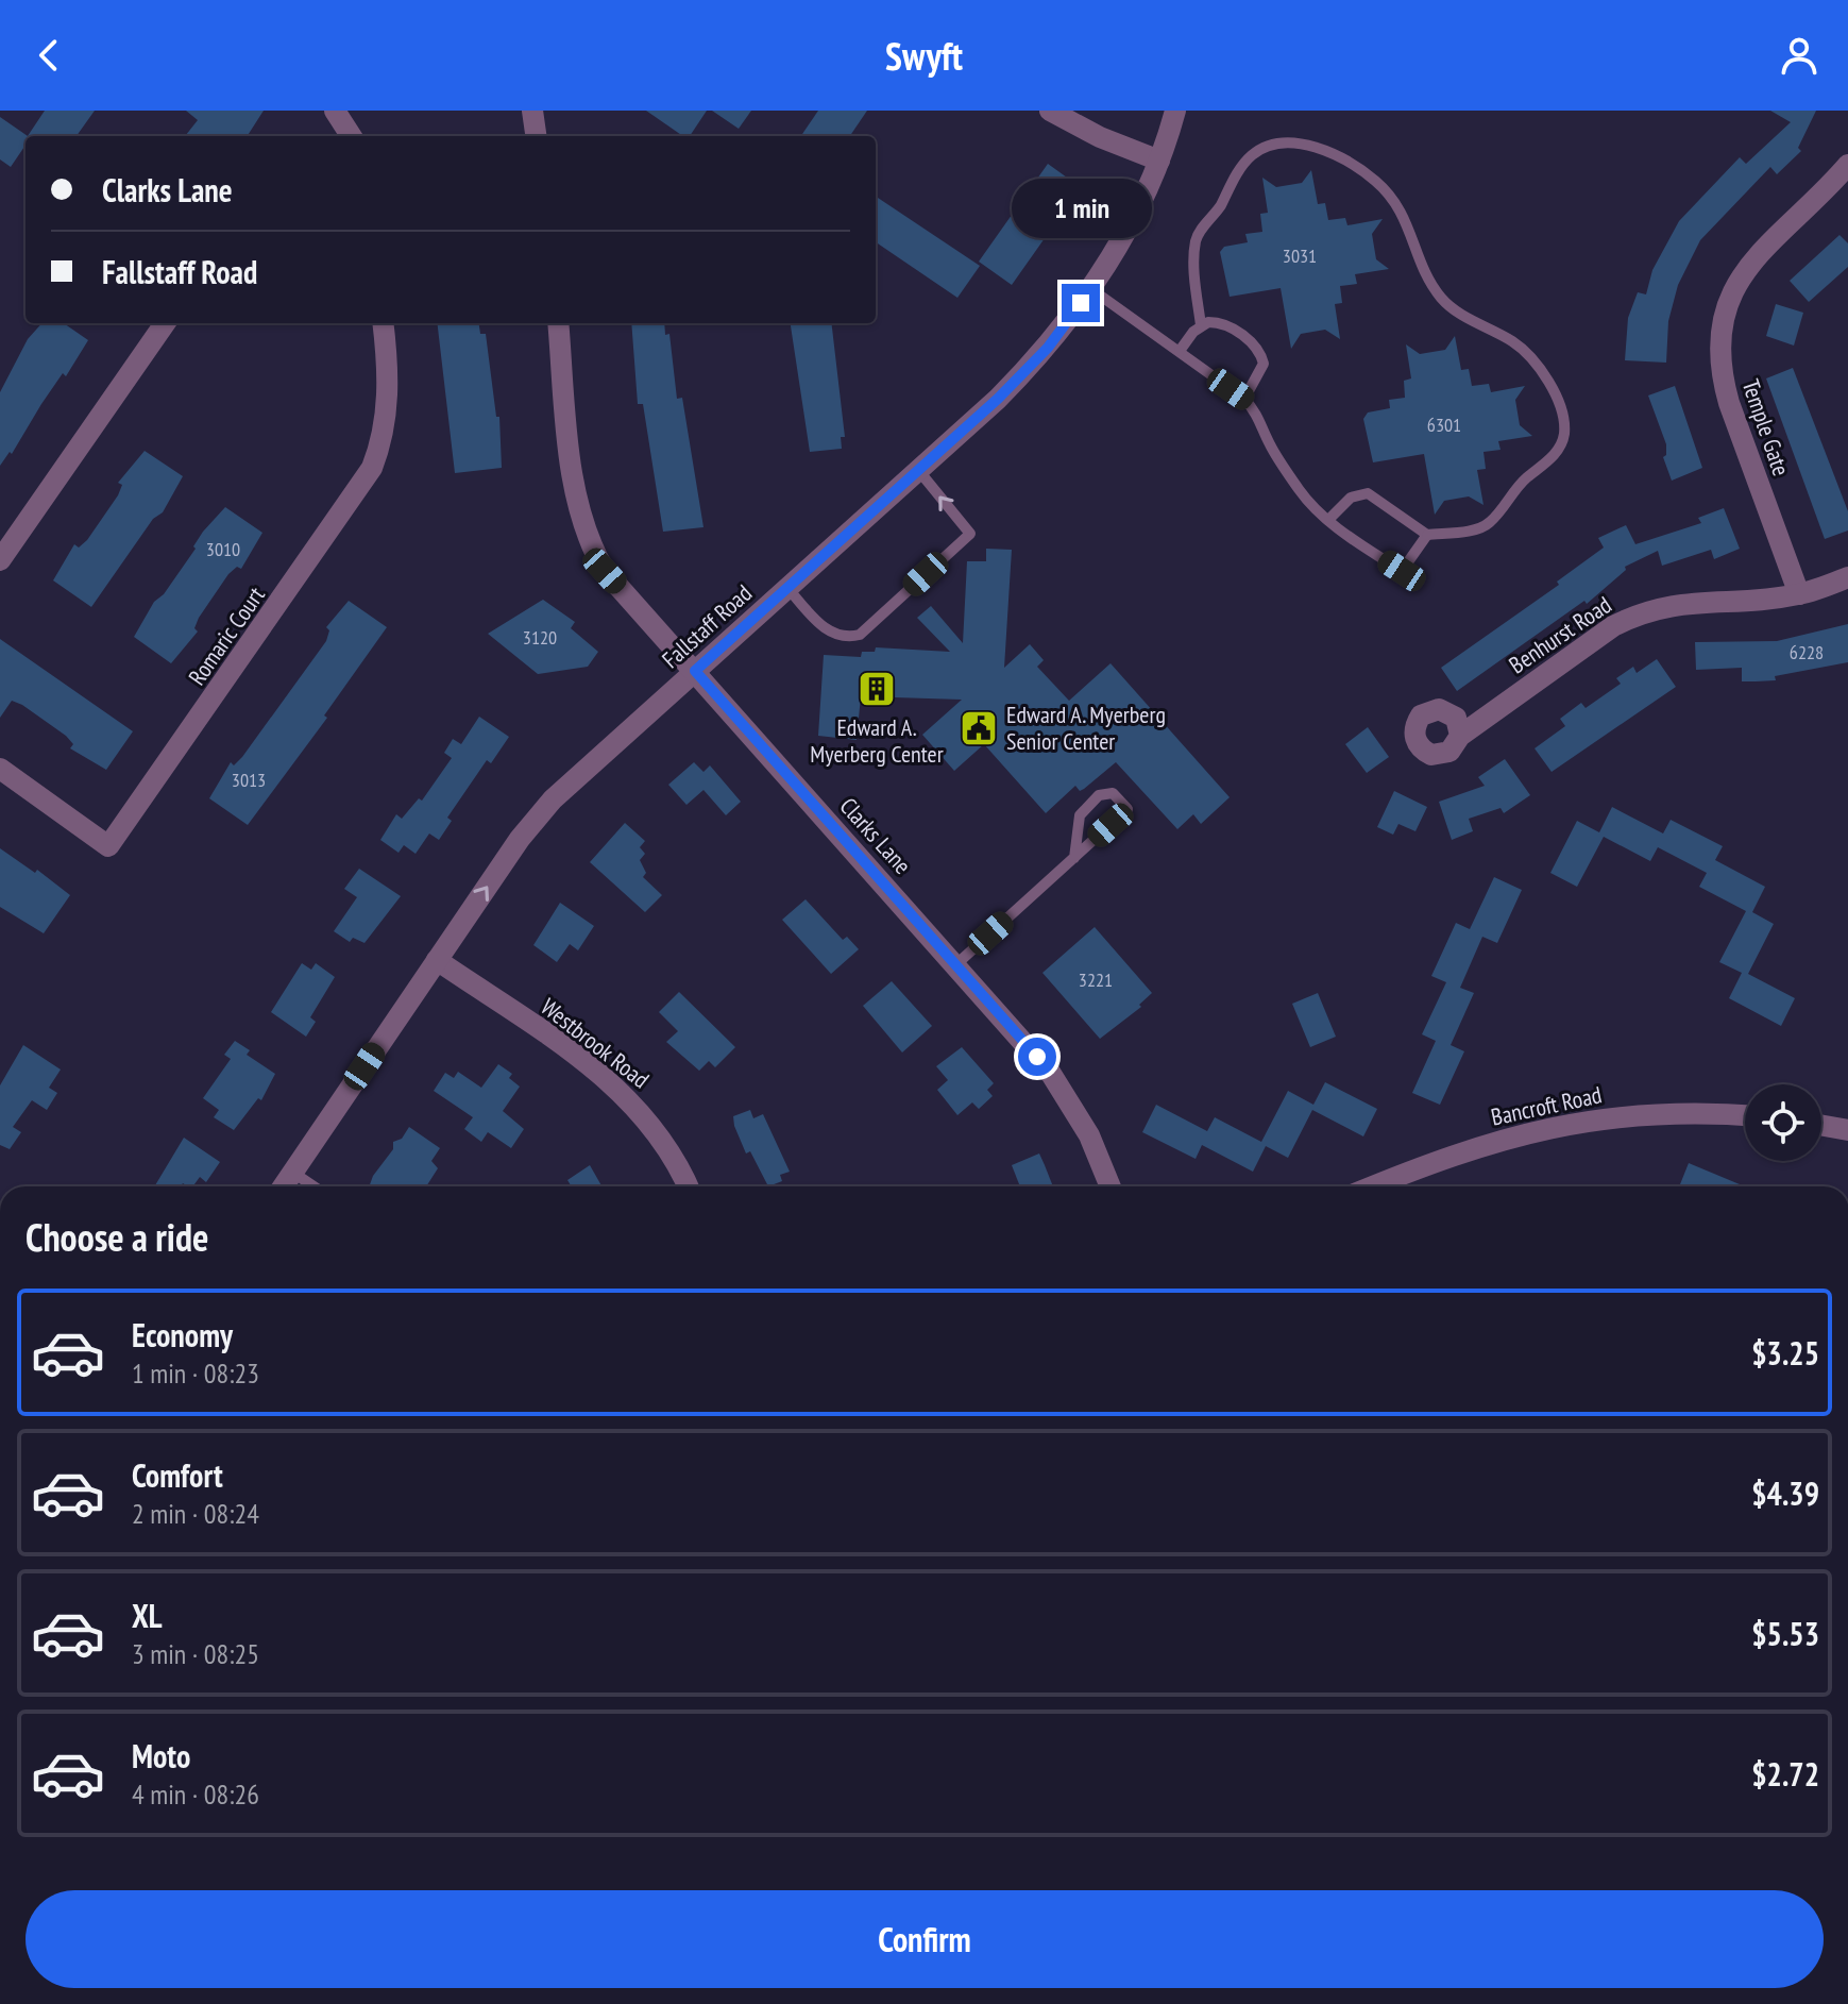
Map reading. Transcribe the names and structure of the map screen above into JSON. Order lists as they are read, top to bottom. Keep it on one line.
{"streets":{"street":["Temple Gate","Fallstaff Road","Benhurst Road","Romaric Court","Clarks Lane","Westbrook Road","Bancroft Road"]},"crossings":[["Temple Gate","Benhurst Road"],["Fallstaff Road","Clarks Lane"],["Fallstaff Road","Westbrook Road"]],"places":{"building":["Edward A. Myerberg Center"],"public building":["Edward A. Myerberg Senior Center"]},"house_numbers":["3031","6301","3010","3120","6228","3013","3221"],"page":{"header":"Swyft","banner":["Clarks Lane","Fallstaff Road"],"bubble":"1 min","heading":"Choose a ride","list":[{"name":"Economy","note":"1 min · 08:23","value":"$3.25"},{"name":"Comfort","note":"2 min · 08:24","value":"$4.39"},{"name":"XL","note":"3 min · 08:25","value":"$5.53"},{"name":"Moto","note":"4 min · 08:26","value":"$2.72"}],"buttons":"Confirm"}}
